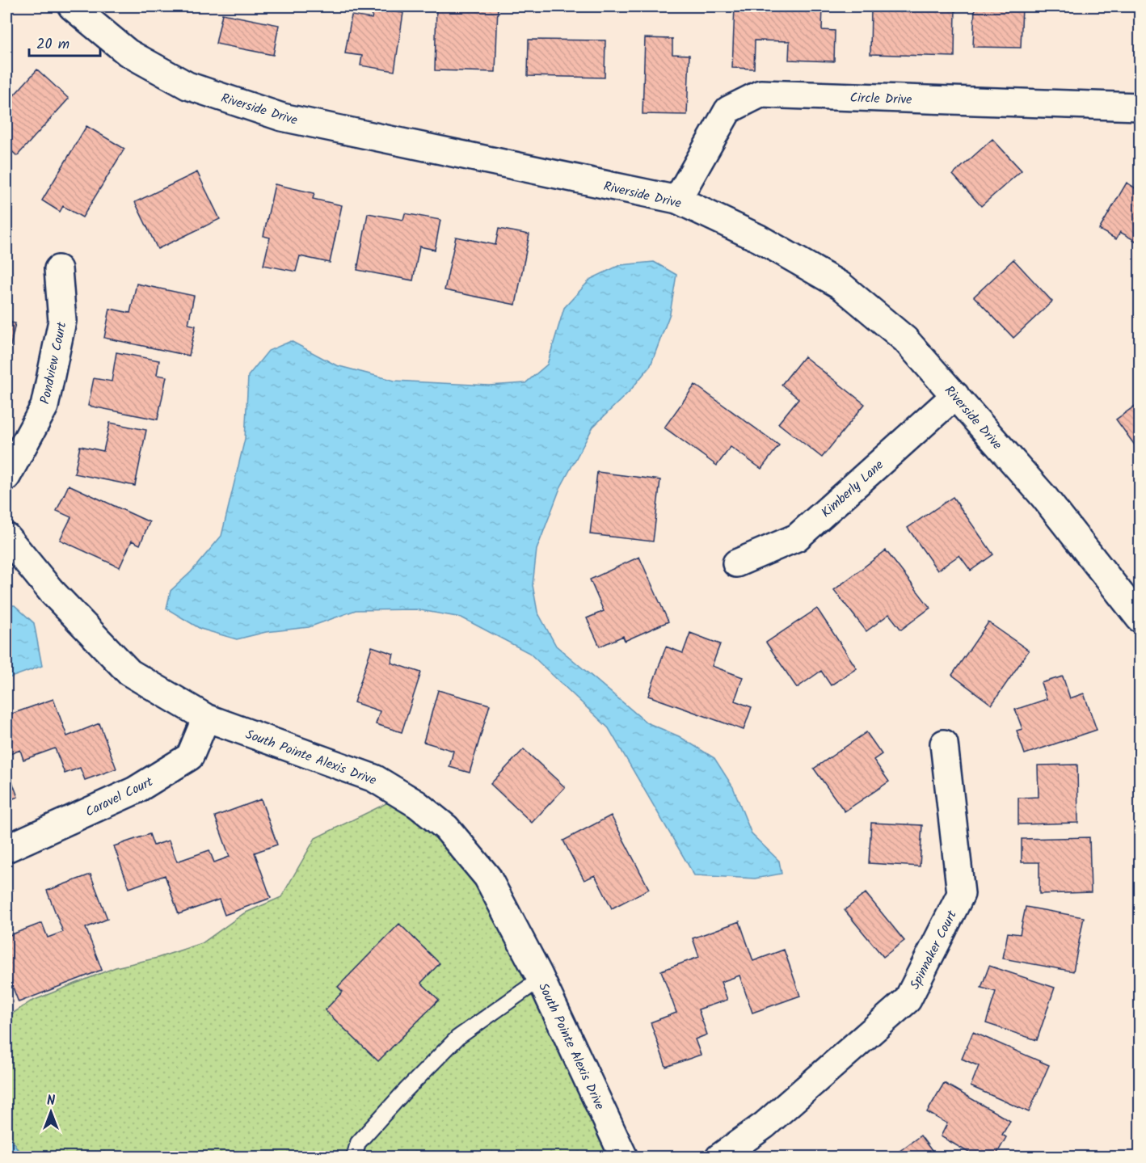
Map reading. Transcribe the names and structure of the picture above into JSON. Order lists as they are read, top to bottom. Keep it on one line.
{"streets":{"street":["Circle Drive","Riverside Drive","Pondview Court","Kimberly Lane","South Pointe Alexis Drive","Caravel Court","Spinnaker Court"]},"crossings":[["Circle Drive","Riverside Drive"],["Riverside Drive","Kimberly Lane"],["South Pointe Alexis Drive","Caravel Court"]],"scale_bar":"20 m","north":"top"}
